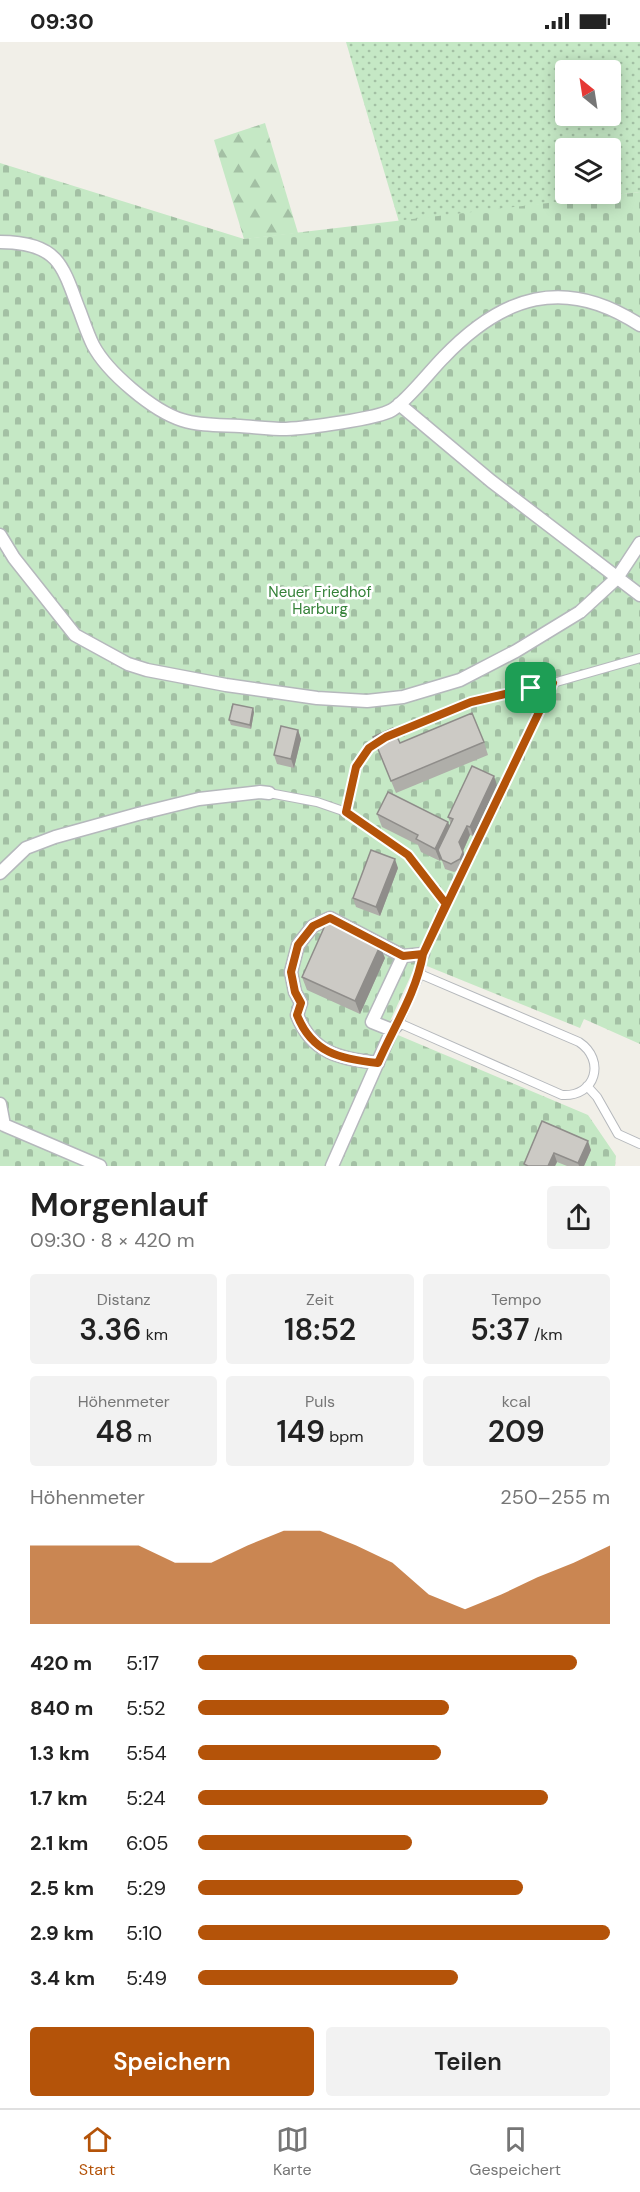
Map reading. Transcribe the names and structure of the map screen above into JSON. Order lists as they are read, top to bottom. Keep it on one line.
{"parks":["Neuer Friedhof Harburg"],"north":"top left","page":{"status":"09:30","heading":["Morgenlauf","09:30 · 8 × 420 m"],"stats":[["Distanz","3.36 km"],["Zeit","18:52"],["Tempo","5:37 /km"],["Höhenmeter","48 m"],["Puls","149 bpm"],["kcal","209"]],"chart":["Höhenmeter","250–255 m"],"list":[{"name":"420 m","note":"5:17"},{"name":"840 m","note":"5:52"},{"name":"1.3 km","note":"5:54"},{"name":"1.7 km","note":"5:24"},{"name":"2.1 km","note":"6:05"},{"name":"2.5 km","note":"5:29"},{"name":"2.9 km","note":"5:10"},{"name":"3.4 km","note":"5:49"}],"buttons":["Speichern","Teilen"],"tabs":["Start","Karte","Gespeichert"]}}
